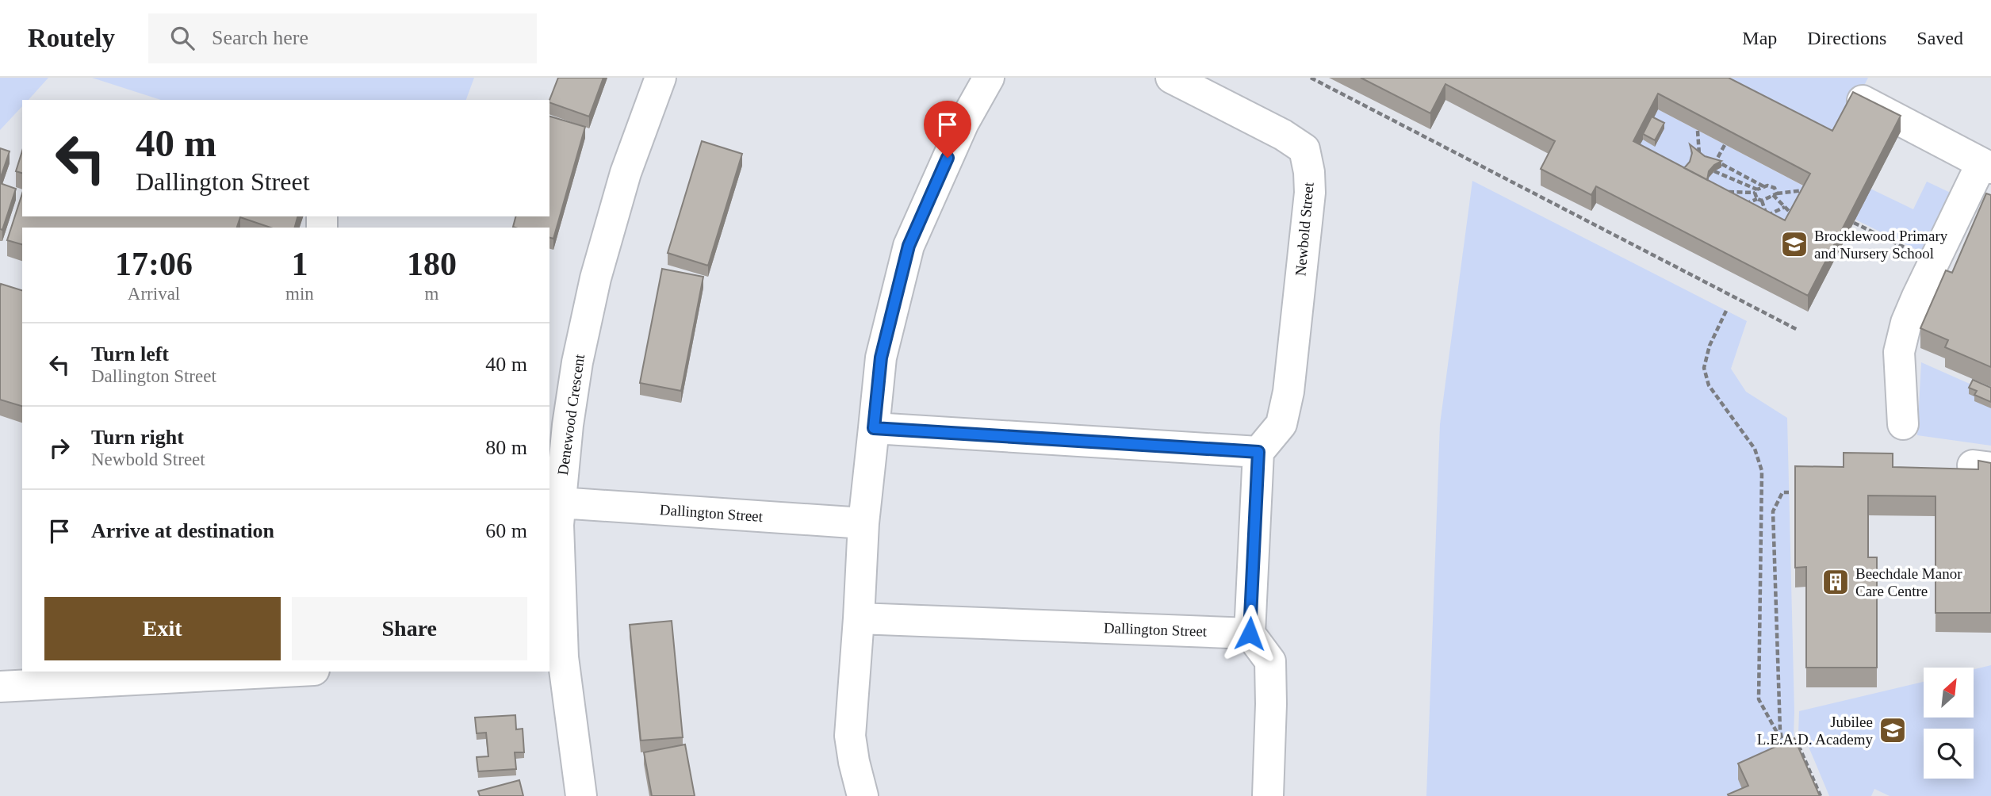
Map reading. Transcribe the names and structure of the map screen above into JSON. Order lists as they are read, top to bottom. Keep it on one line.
{"streets":{"street":["Newbold Street","Denewood Crescent","Dallington Street"]},"crossings":[["Denewood Crescent","Dallington Street"]],"places":{"school or university":["Brocklewood Primary and Nursery School","Jubilee L.E.A.D. Academy"],"building":["Beechdale Manor Care Centre"]},"north":"top right","page":{"header":"Routely","search":"Search here","nav":["Map","Directions","Saved"],"turn":["40 m","Dallington Street"],"eta":["17:06","Arrival","1","min","180","m"],"list":[{"name":"Turn left","note":"Dallington Street","value":"40 m"},{"name":"Turn right","note":"Newbold Street","value":"80 m"},{"name":"Arrive at destination","value":"60 m"}],"buttons":["Exit","Share"]}}
